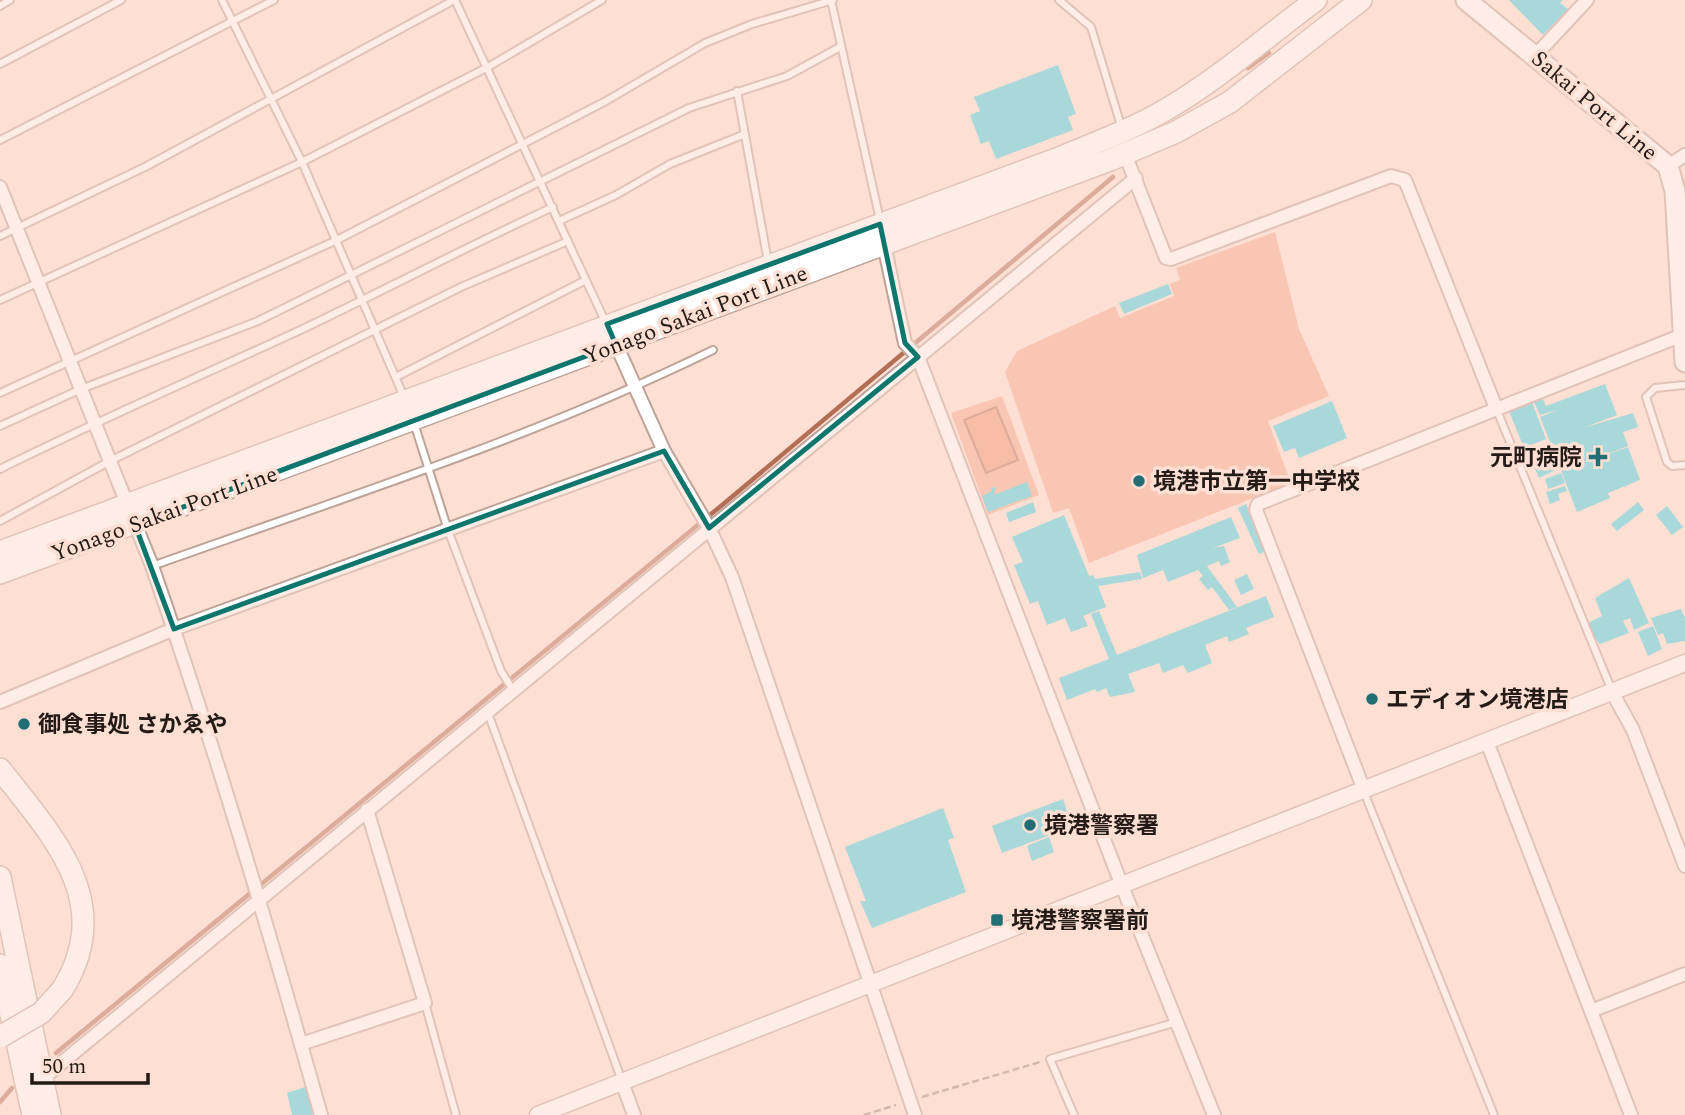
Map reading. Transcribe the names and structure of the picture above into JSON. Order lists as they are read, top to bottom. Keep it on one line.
{"streets":{"main road":["Sakai Port Line","Yonago Sakai Port Line"]},"places":{"health":["元町病院"],"other":["境港市立第一中学校","エディオン境港店","御食事処 さかゑや","境港警察署"],"transit":["境港警察署前"]},"scale_bar":"50 m"}
